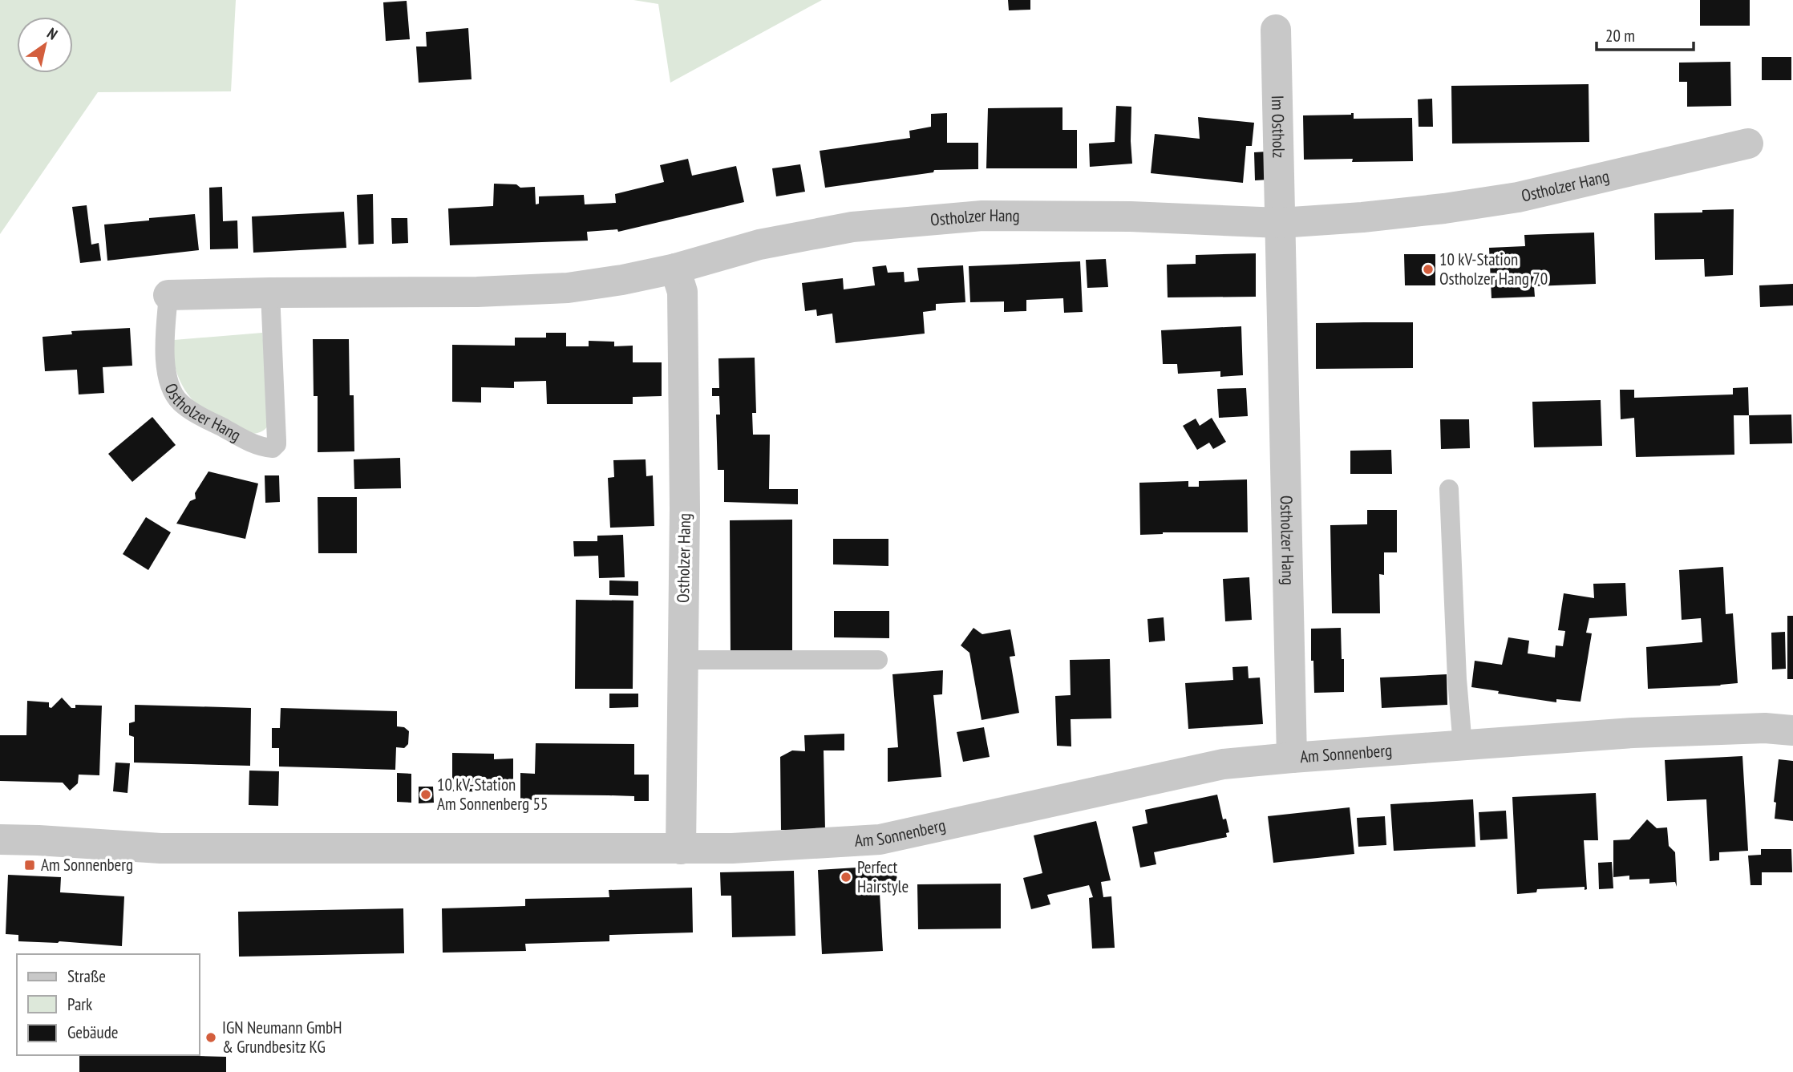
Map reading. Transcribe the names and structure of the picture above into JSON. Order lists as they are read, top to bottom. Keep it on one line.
{"streets":{"street":["Im Ostholz","Ostholzer Hang","Am Sonnenberg"]},"crossings":[["Im Ostholz","Ostholzer Hang"],["Ostholzer Hang","Am Sonnenberg"]],"places":{"other":["10 kV-Station Ostholzer Hang 70","10 kV-Station Am Sonnenberg 55","Perfect Hairstyle","IGN Neumann GmbH & Grundbesitz KG"],"transit":["Am Sonnenberg"]},"legend":["Straße","Park","Gebäude"],"scale_bar":"20 m","north":"top right"}
